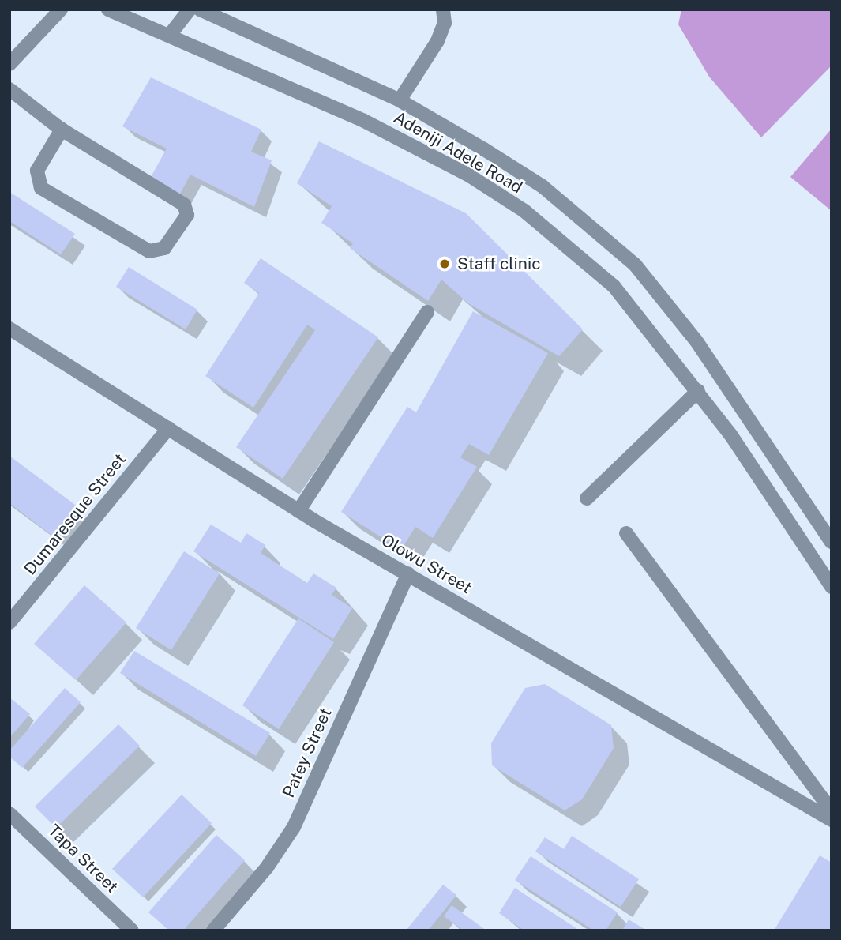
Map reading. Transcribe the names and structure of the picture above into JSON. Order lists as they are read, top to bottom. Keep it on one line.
{"streets":{"street":["Adeniji Adele Road","Dumaresque Street","Olowu Street","Patey Street","Tapa Street"]},"crossings":[["Dumaresque Street","Olowu Street"],["Olowu Street","Patey Street"]],"places":["Staff clinic"]}
